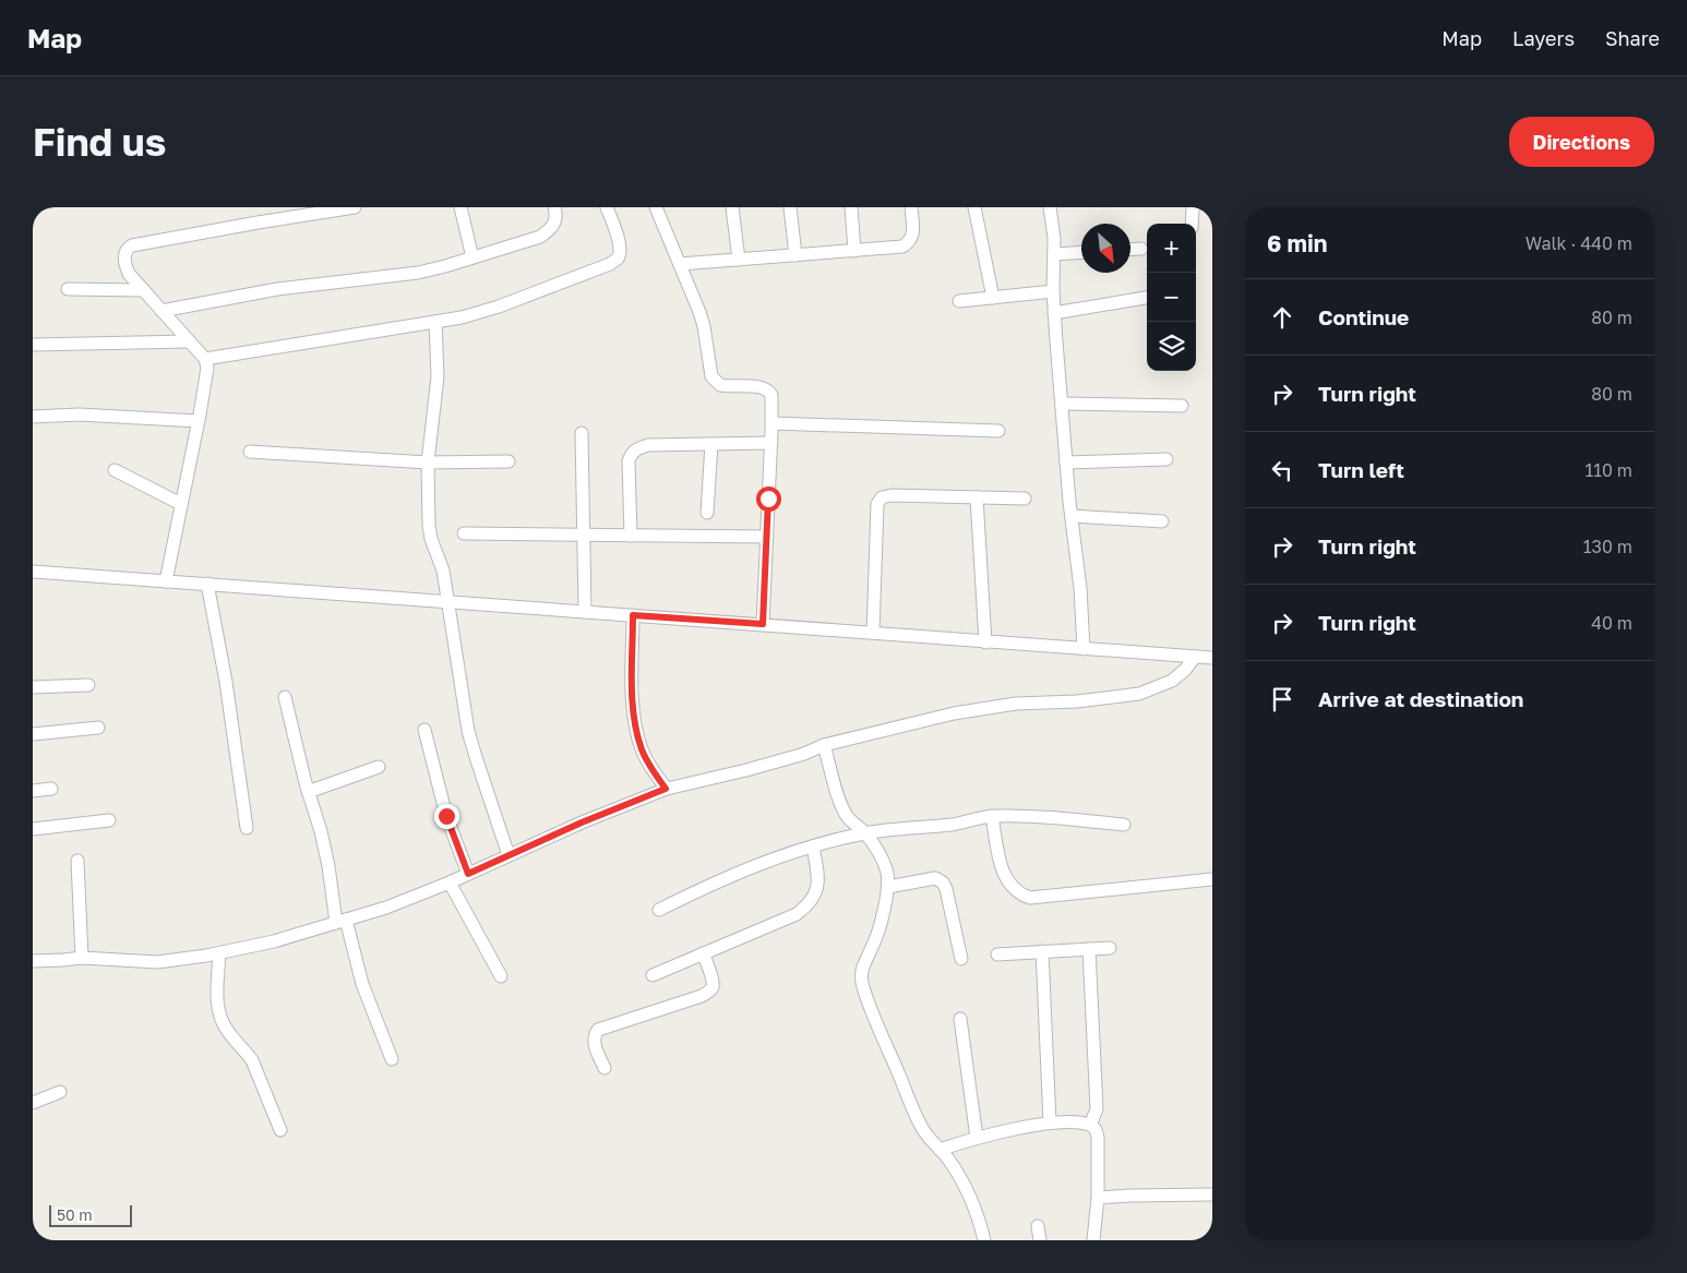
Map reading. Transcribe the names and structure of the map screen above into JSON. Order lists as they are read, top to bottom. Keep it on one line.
{"scale_bar":"50 m","north":"bottom right","page":{"header":"Map","nav":["Map","Layers","Share"],"buttons":"Directions","title":"Find us","heading":["6 min","Walk · 440 m"],"map_buttons":["+","−"],"list":[["Continue","80 m"],["Turn right","80 m"],["Turn left","110 m"],["Turn right","130 m"],["Turn right","40 m"],"Arrive at destination"],"scale":"50 m"}}
